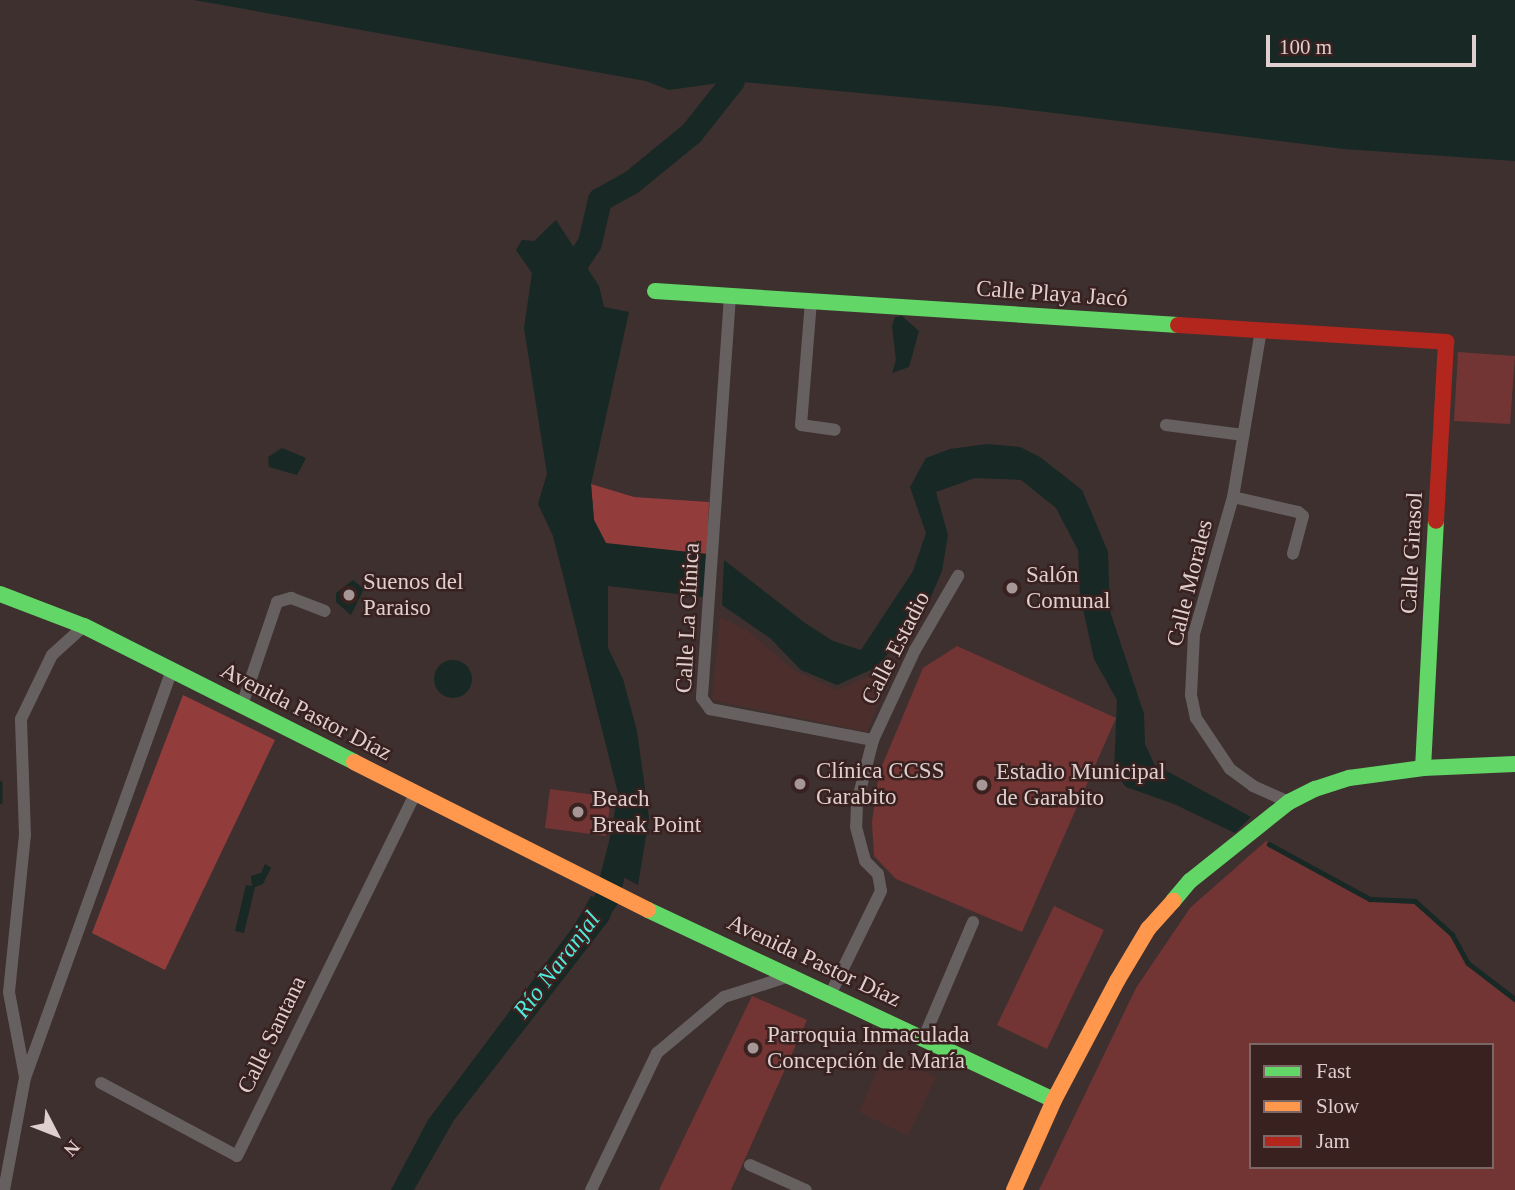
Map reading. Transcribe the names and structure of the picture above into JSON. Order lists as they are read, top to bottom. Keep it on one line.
{"streets":{"street":["Calle Playa Jacó","Calle Girasol","Calle Morales","Calle La Clínica","Calle Estadio","Avenida Pastor Díaz","Calle Santana"]},"crossings":[["Calle Playa Jacó","Calle Girasol"],["Calle Playa Jacó","Calle Morales"],["Calle Playa Jacó","Calle La Clínica"],["Calle La Clínica","Calle Estadio"],["Avenida Pastor Díaz","Calle Santana"]],"water":["Río Naranjal"],"places":["Salón Comunal","Suenos del Paraiso","Clínica CCSS Garabito","Estadio Municipal de Garabito","Beach Break Point","Parroquia Inmaculada Concepción de María"],"legend":["Fast","Slow","Jam"],"scale_bar":"100 m","north":"bottom right"}
